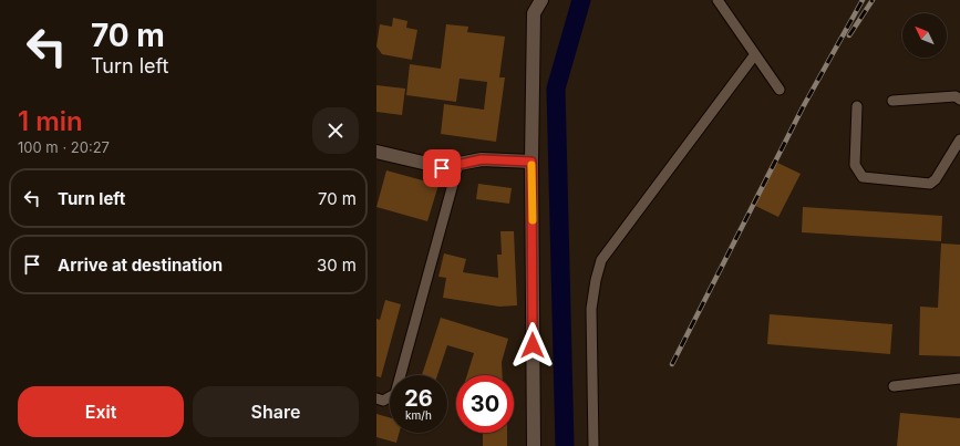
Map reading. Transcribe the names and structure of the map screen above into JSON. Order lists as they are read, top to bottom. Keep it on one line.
{"north":"top left","page":{"turn":["70 m","Turn left"],"heading":["1 min","100 m · 20:27"],"list":[{"name":"Turn left","value":"70 m"},{"name":"Arrive at destination","value":"30 m"}],"speed":"26 km/h","limit":"30","buttons":["Exit","Share"]}}
